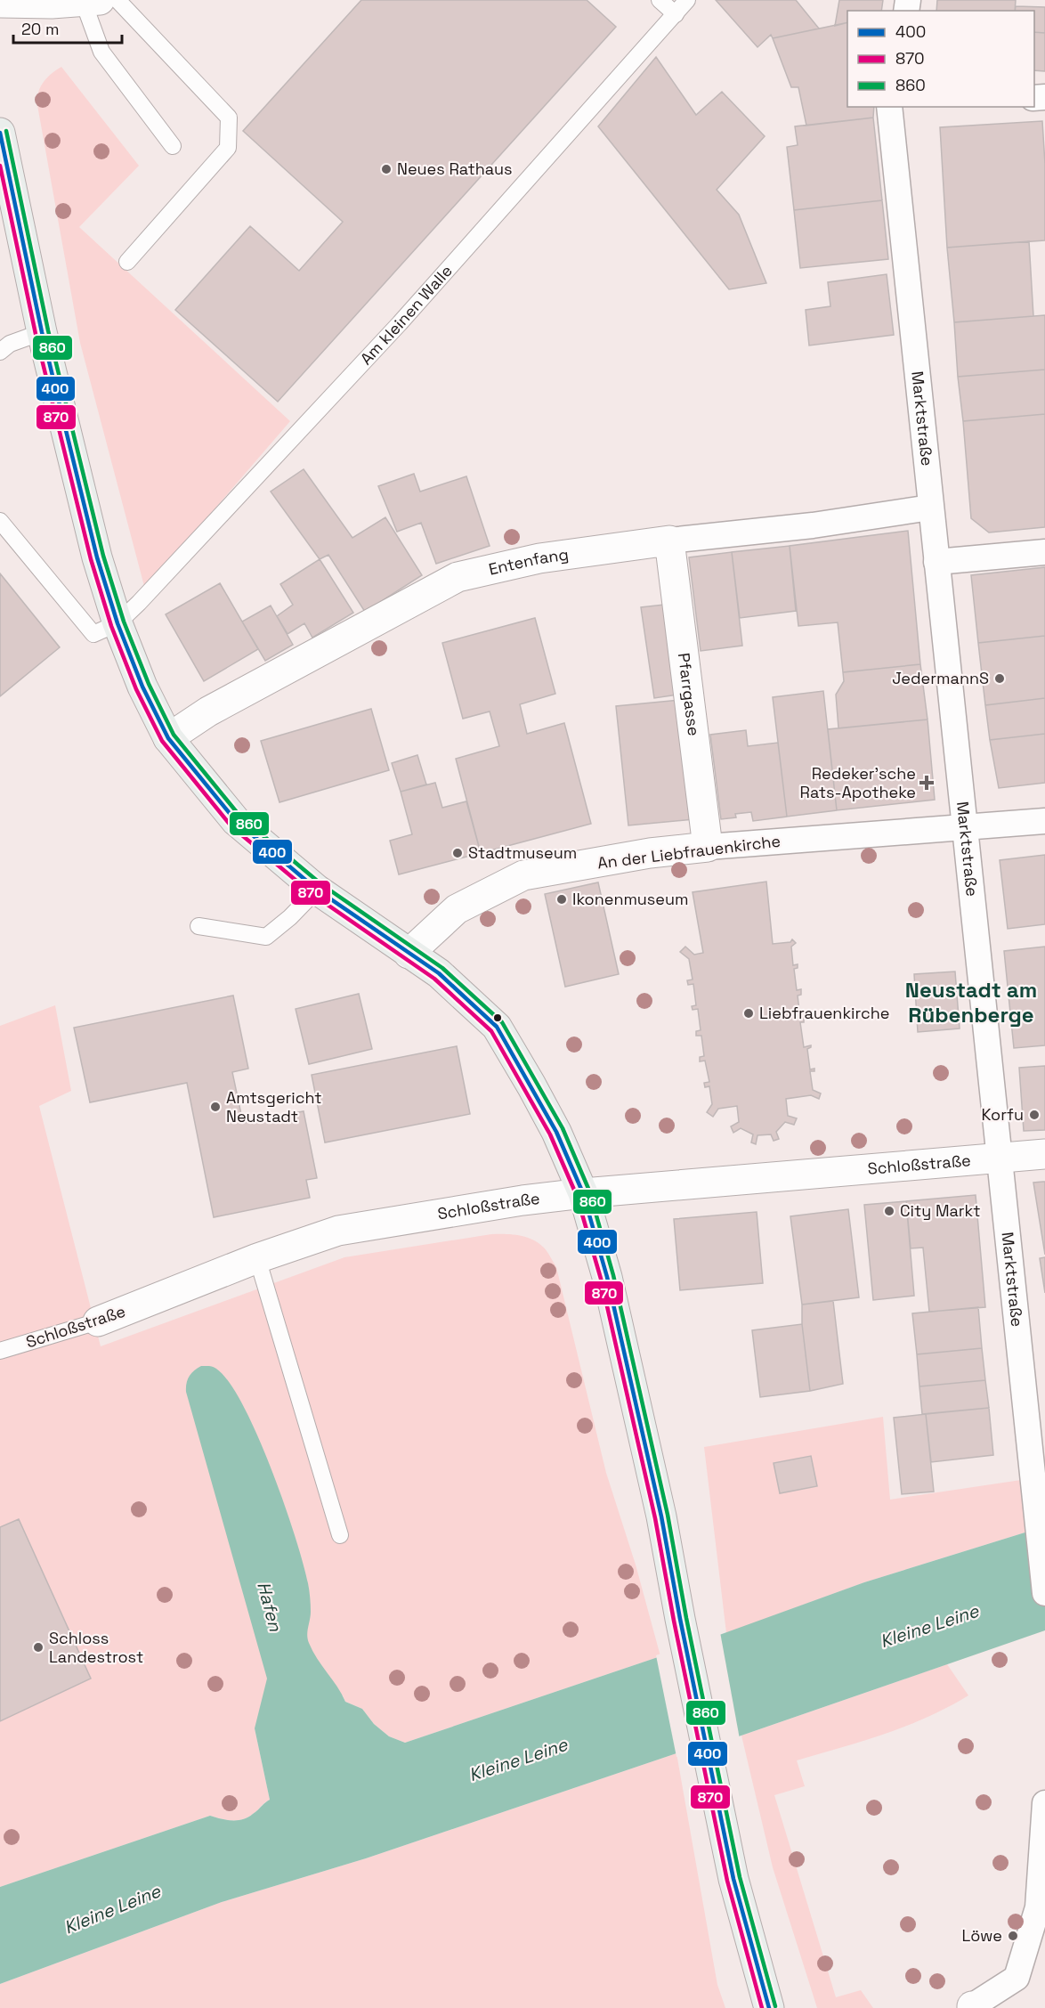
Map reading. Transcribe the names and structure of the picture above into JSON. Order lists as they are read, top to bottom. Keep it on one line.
{"streets":{"street":["Marktstraße","Entenfang","Pfarrgasse","An der Liebfrauenkirche","Schloßstraße"],"lane":["Am kleinen Walle"]},"crossings":[["Marktstraße","Entenfang"],["Marktstraße","An der Liebfrauenkirche"],["Marktstraße","Schloßstraße"],["Entenfang","Pfarrgasse"],["Pfarrgasse","An der Liebfrauenkirche"]],"districts":["Neustadt am Rübenberge"],"water":["Hafen","Kleine Leine"],"places":{"other":["Neues Rathaus","JedermannS","Stadtmuseum","Ikonenmuseum","Liebfrauenkirche","Amtsgericht Neustadt","Korfu","City Markt","Schloss Landestrost","Löwe"],"health":["Redeker'sche Rats-Apotheke"]},"lines":["transit line 860","transit line 400","transit line 870"],"legend":["400","870","860"],"scale_bar":"20 m"}
